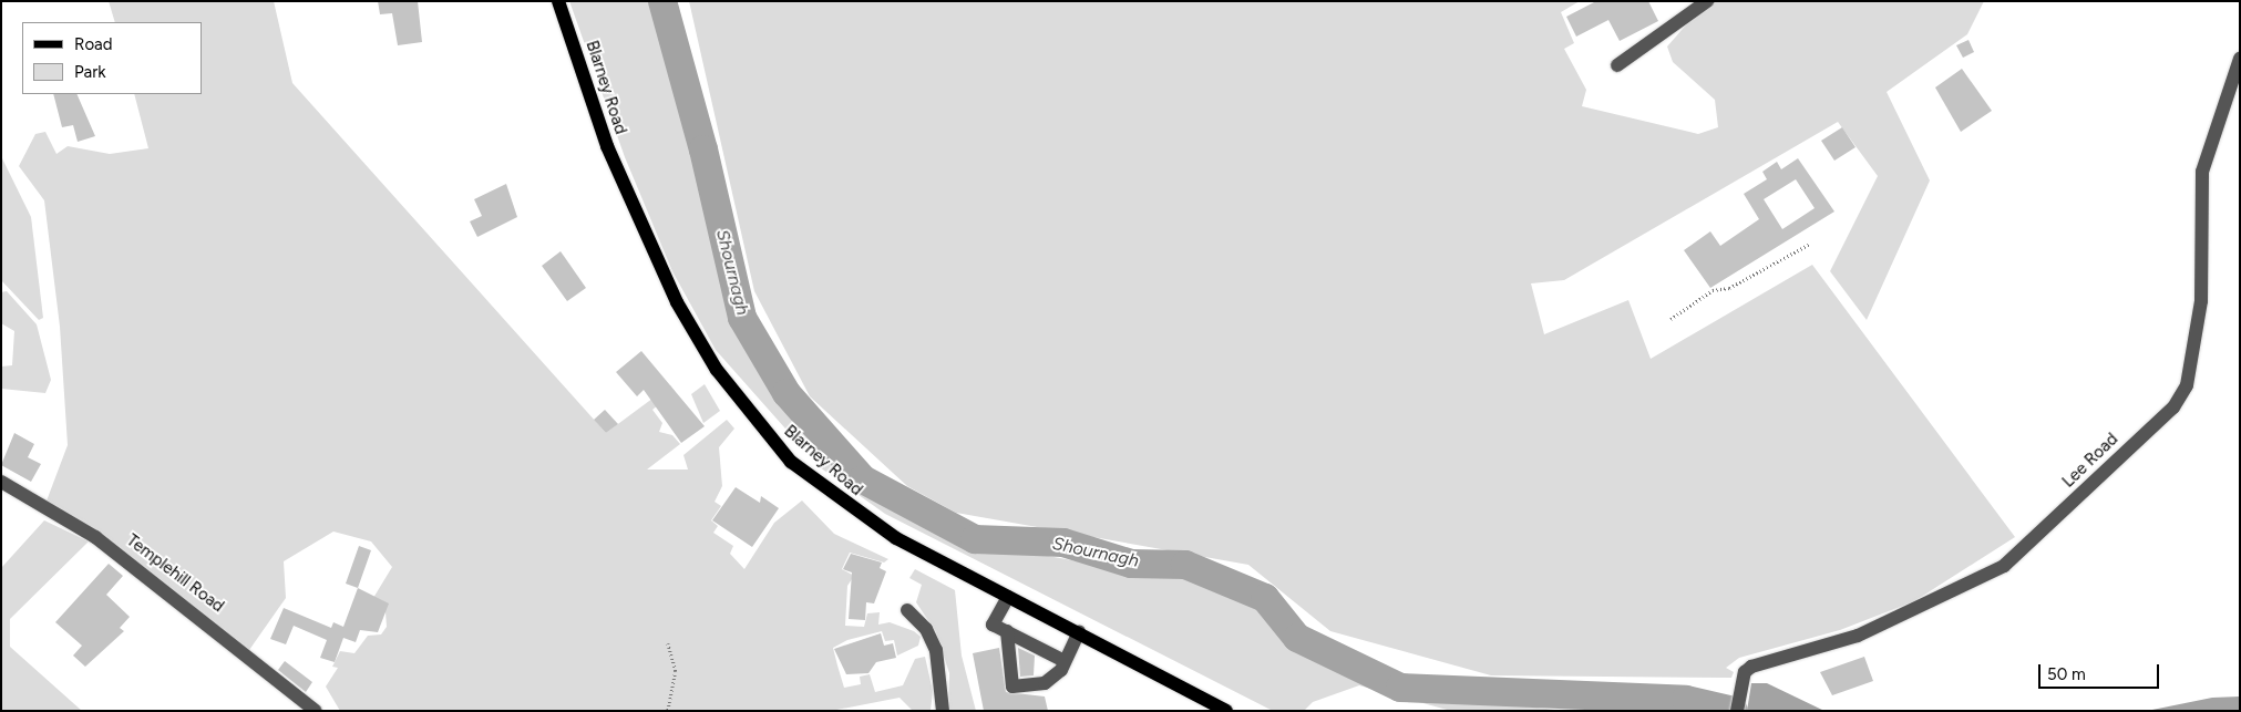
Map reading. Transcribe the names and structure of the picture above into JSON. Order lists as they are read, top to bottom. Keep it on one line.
{"streets":{"main road":["Blarney Road"],"street":["Lee Road","Templehill Road"]},"water":["Shournagh"],"legend":["Road","Park"],"scale_bar":"50 m"}
